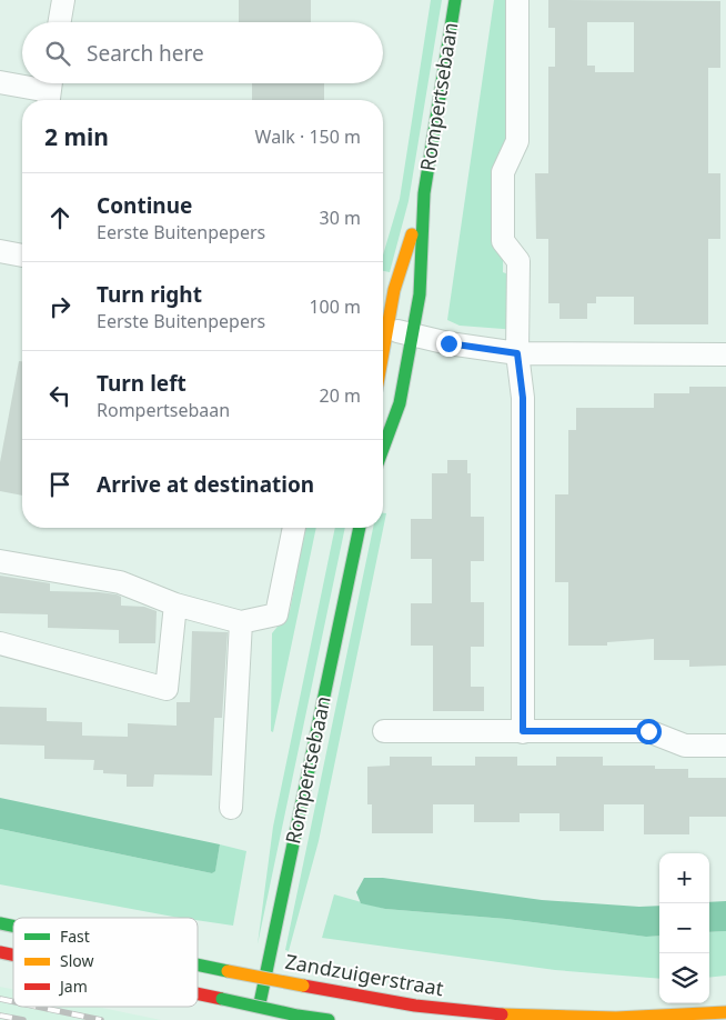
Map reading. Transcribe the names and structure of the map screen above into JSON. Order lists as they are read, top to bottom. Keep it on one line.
{"streets":{"street":["Rompertsebaan","Zandzuigerstraat"]},"legend":["Fast","Slow","Jam"],"page":{"search":"Search here","heading":["2 min","Walk · 150 m"],"list":[["Continue","Eerste Buitenpepers","30 m"],["Turn right","Eerste Buitenpepers","100 m"],["Turn left","Rompertsebaan","20 m"],"Arrive at destination"],"map_buttons":["+","−"]}}
